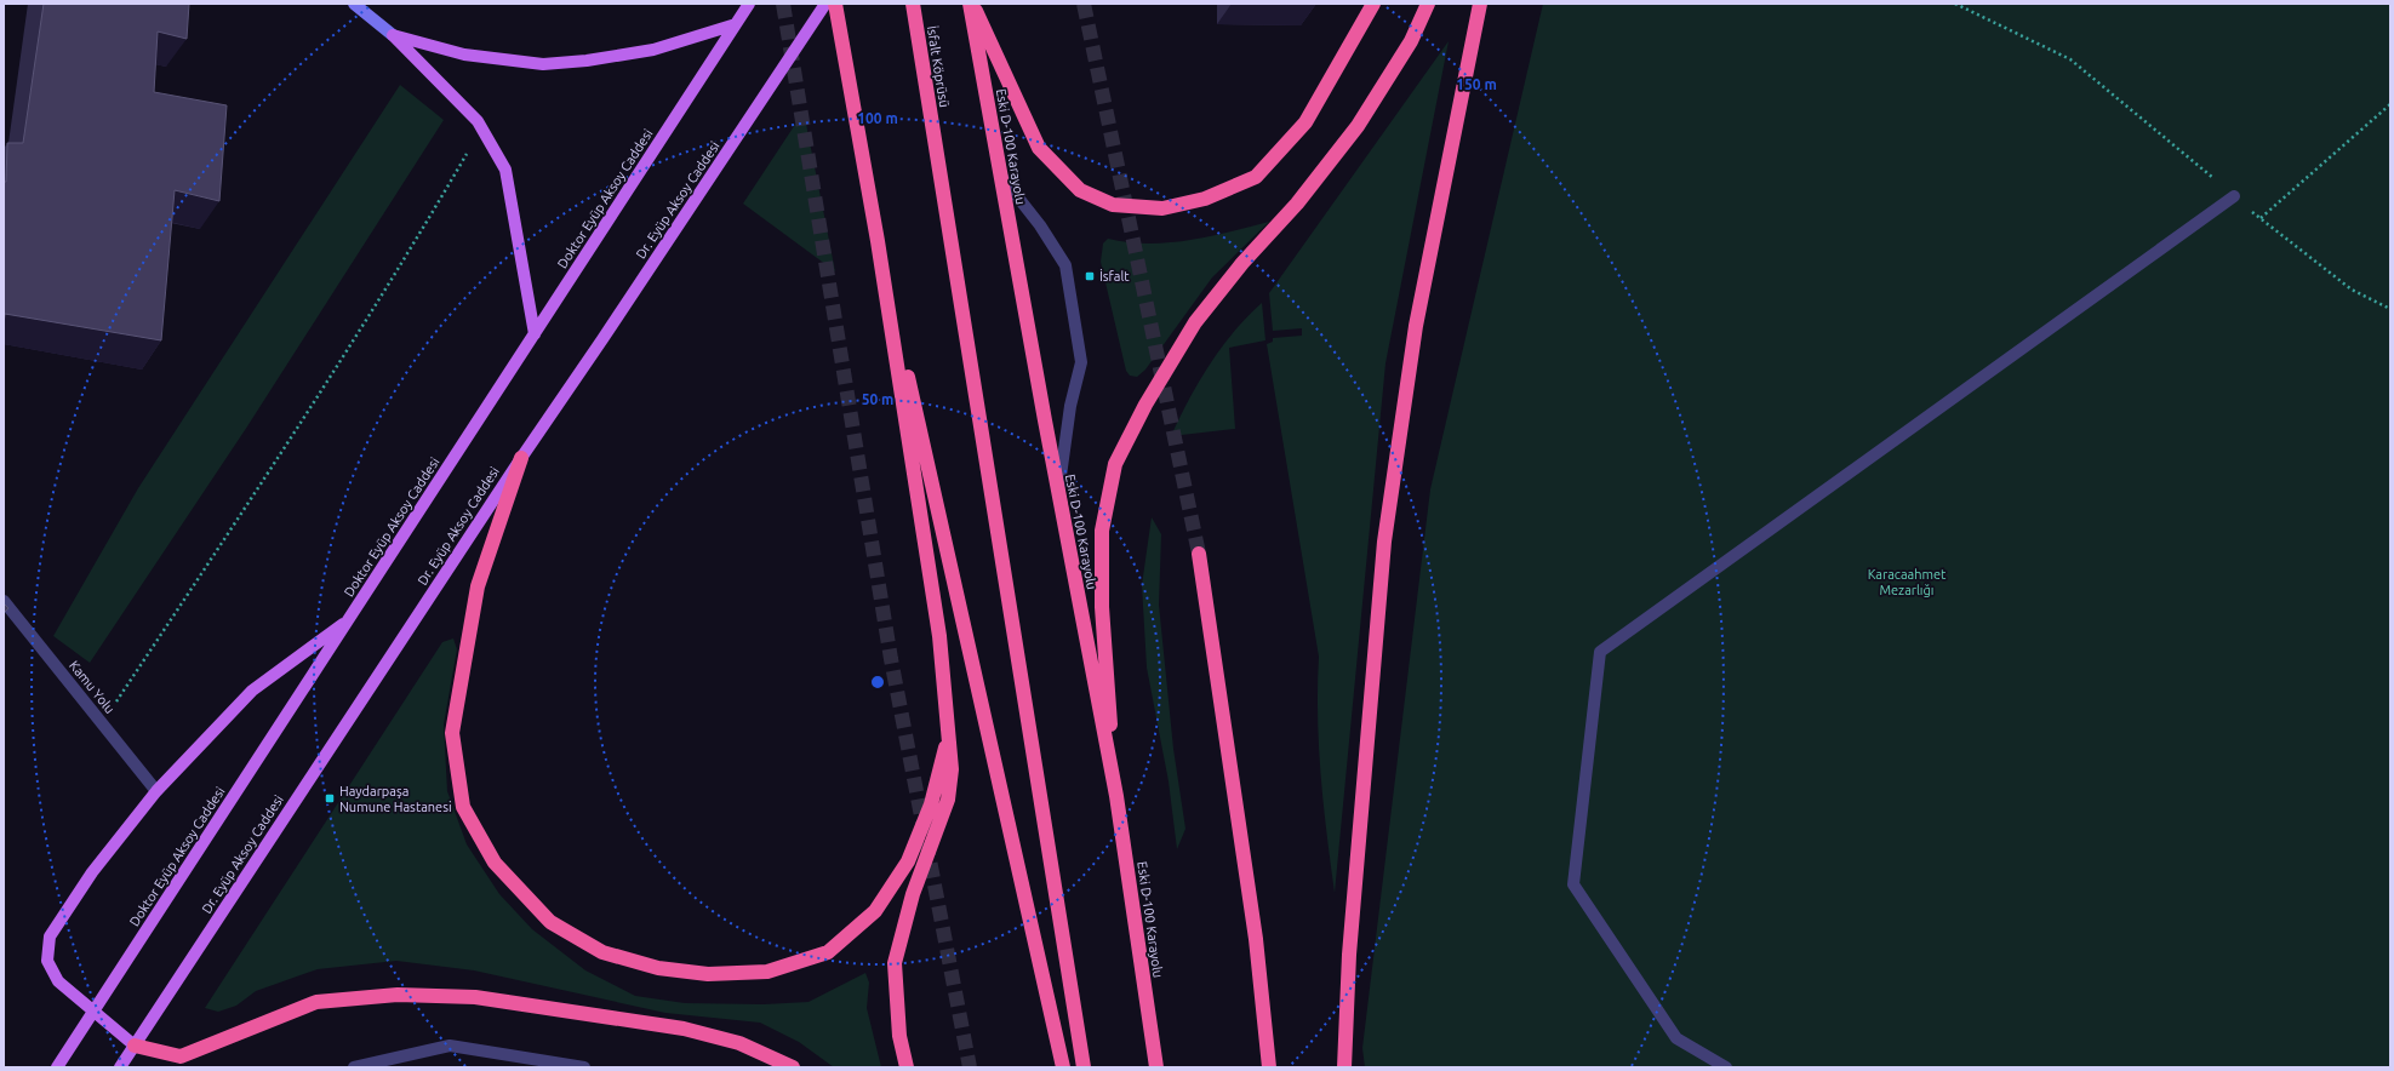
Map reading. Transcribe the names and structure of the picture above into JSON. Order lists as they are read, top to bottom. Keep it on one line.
{"streets":{"highway":["İsfalt Köprüsü","Eski D-100 Karayolu"],"main road":["Doktor Eyüp Aksoy Caddesi","Dr. Eyüp Aksoy Caddesi"],"street":["Kamu Yolu"]},"parks":["Karacaahmet Mezarlığı"],"places":{"transit":["İsfalt","Haydarpaşa Numune Hastanesi"]},"rings":["150 m","100 m","50 m"]}
